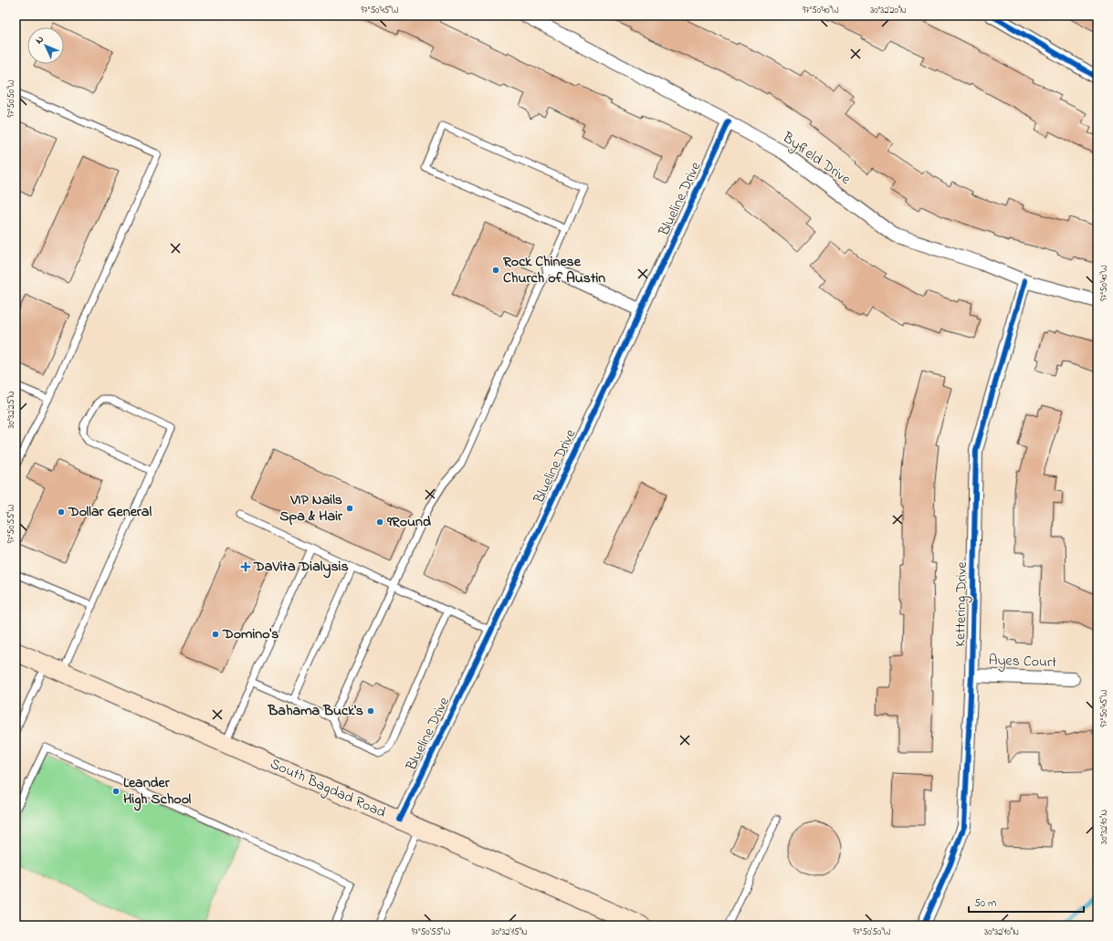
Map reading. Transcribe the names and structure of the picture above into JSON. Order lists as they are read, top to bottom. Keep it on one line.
{"streets":{"main road":["South Bagdad Road"],"street":["Byfield Drive","Blueline Drive","Kettering Drive","Ayes Court"]},"crossings":[["Byfield Drive","Blueline Drive"],["Byfield Drive","Kettering Drive"],["Blueline Drive","South Bagdad Road"],["Kettering Drive","Ayes Court"]],"places":{"other":["Rock Chinese Church of Austin","VIP Nails Spa & Hair","Dollar General","9Round","Domino's","Bahama Buck's","Leander High School"],"health":["DaVita Dialysis"]},"scale_bar":"50 m","north":"top left","coordinates":["97°50'45\"W","97°50'40\"W","30°32'20\"N","97°50'50\"W","30°32'25\"N","97°50'55\"W","30°32'10\"N","30°32'15\"N"]}
